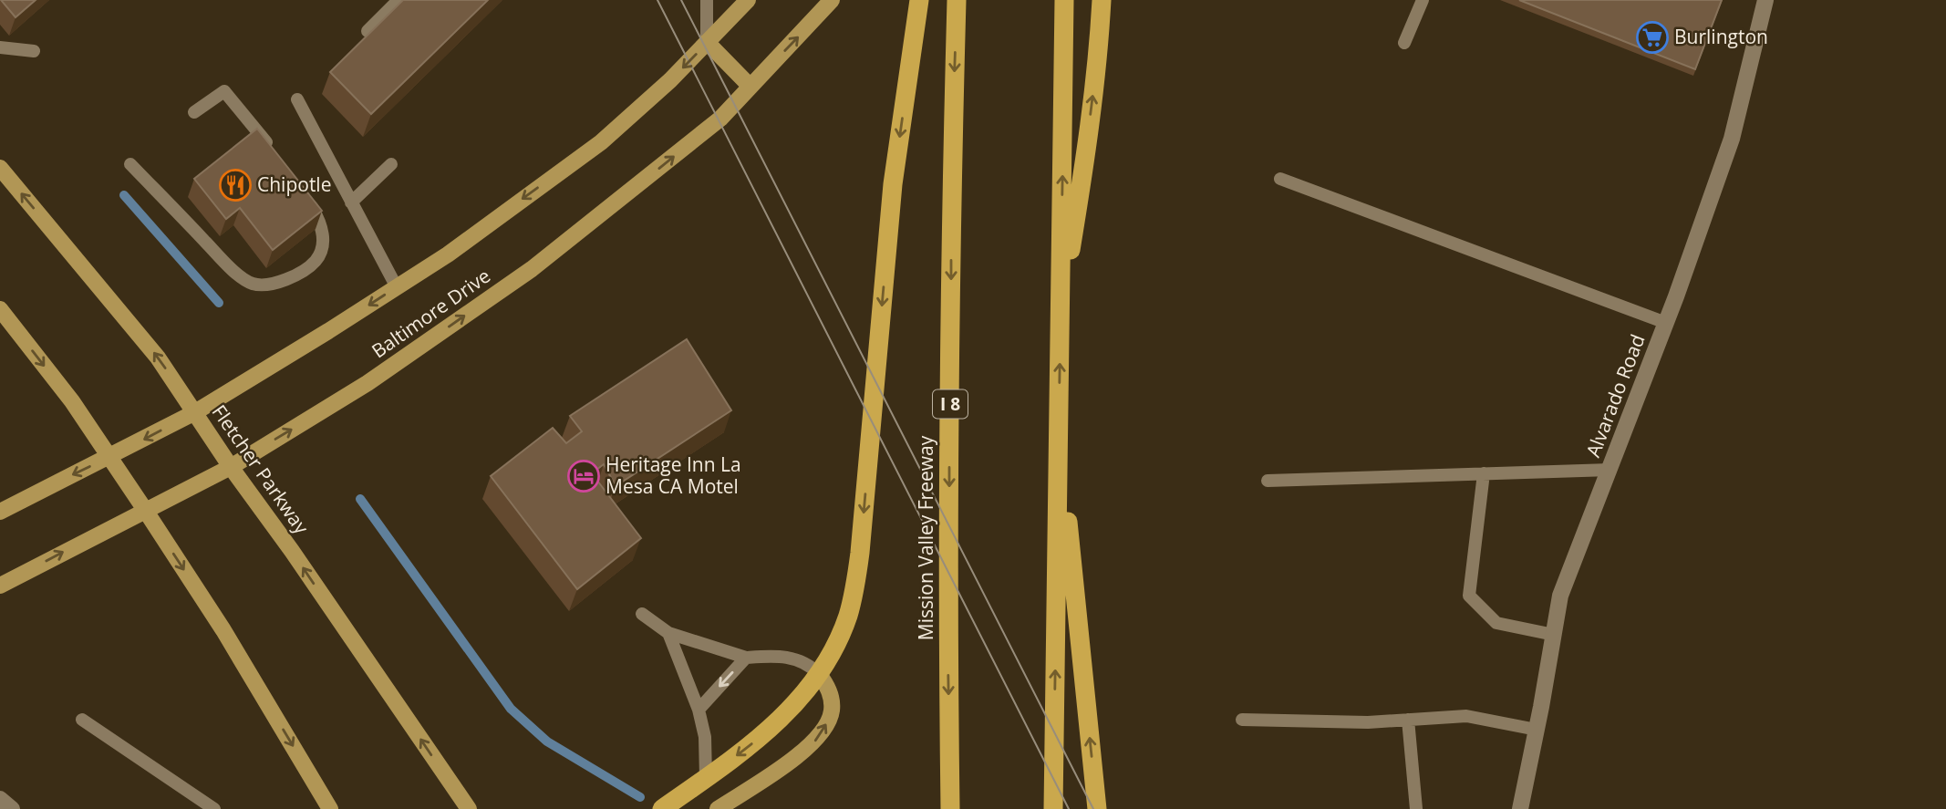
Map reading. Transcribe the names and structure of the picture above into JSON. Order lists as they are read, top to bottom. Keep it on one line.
{"streets":{"highway":["I 8","Mission Valley Freeway"],"main road":["Baltimore Drive","Fletcher Parkway"],"street":["Alvarado Road"]},"crossings":[["Baltimore Drive","Fletcher Parkway"]],"places":{"supermarket":["Burlington"],"restaurant":["Chipotle"],"hotel":["Heritage Inn La Mesa CA Motel"]}}
